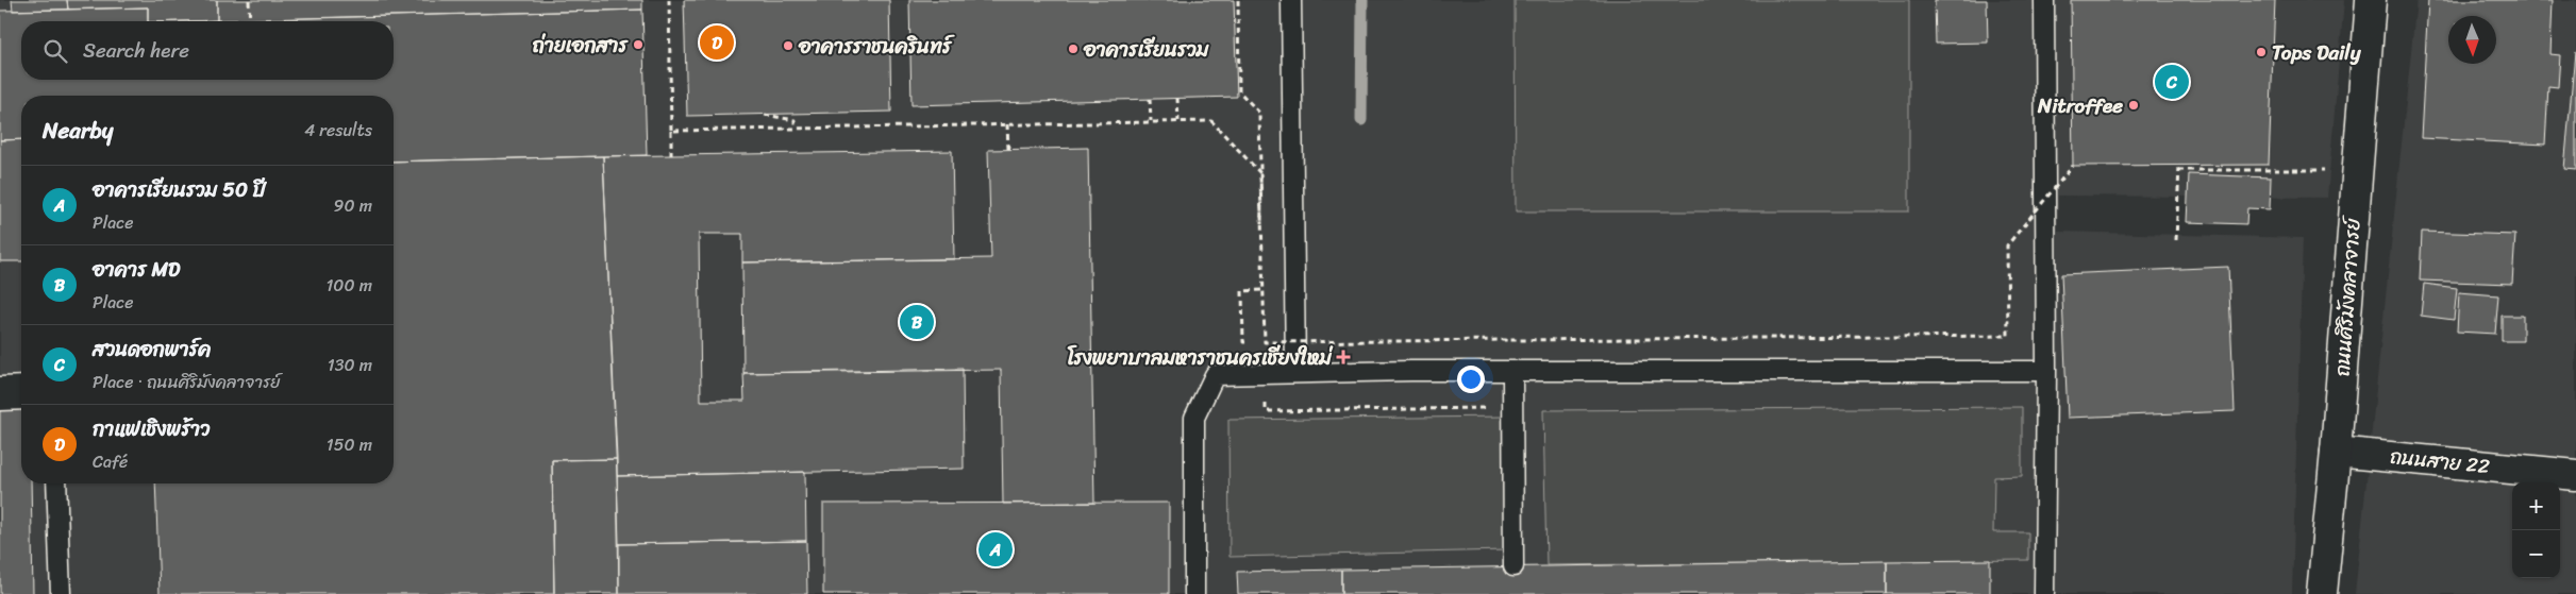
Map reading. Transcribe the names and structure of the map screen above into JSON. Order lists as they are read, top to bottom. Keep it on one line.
{"streets":{"street":["ถนนศิริมังคลาจารย์","ถนนสาย 22"]},"crossings":[["ถนนศิริมังคลาจารย์","ถนนสาย 22"]],"places":{"other":["ถ่ายเอกสาร","อาคารราชนครินทร์","อาคารเรียนรวม","Tops Daily","Nitroffee"],"health":["โรงพยาบาลมหาราชนครเชียงใหม่"]},"north":"bottom","page":{"search":"Search here","pins":["D","C","B","A"],"heading":["Nearby","4 results"],"list":[{"mark":"A","name":"อาคารเรียนรวม 50 ปี","note":"Place","value":"90 m"},{"mark":"B","name":"อาคาร MD","note":"Place","value":"100 m"},{"mark":"C","name":"สวนดอกพาร์ค","note":"Place · ถนนศิริมังคลาจารย์","value":"130 m"},{"mark":"D","name":"กาแฟเชิงพร้าว","note":"Café","value":"150 m"}],"map_buttons":["+","−"]}}
